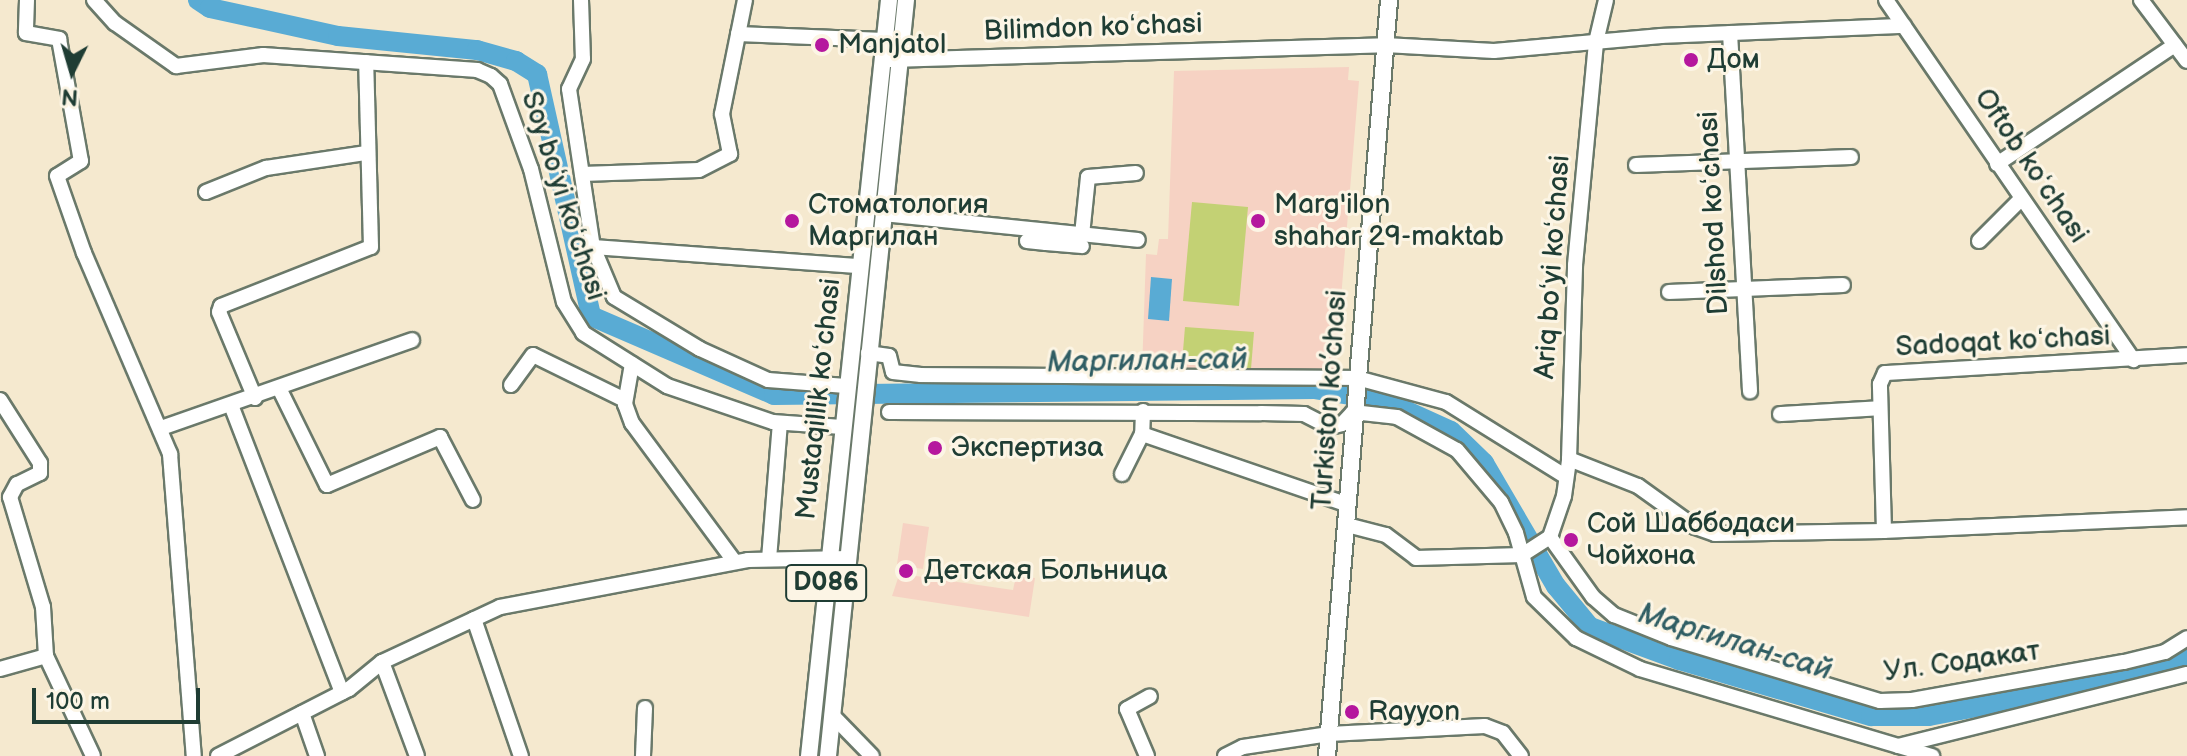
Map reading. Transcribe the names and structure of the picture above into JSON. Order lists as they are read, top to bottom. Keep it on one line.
{"streets":{"main road":["Mustaqillik koʻchasi","Turkiston ko’chasi","D086"],"street":["Bilimdon koʻchasi","Oftob koʻchasi","Soy boʻyi koʻchasi","Dilshod koʻchasi","Ariq boʻyi koʻchasi","Sadoqat koʻchasi","Ул. Содакат"]},"crossings":[["Bilimdon koʻchasi","Oftob koʻchasi"],["Bilimdon koʻchasi","Dilshod koʻchasi"],["Bilimdon koʻchasi","Ariq boʻyi koʻchasi"],["Bilimdon koʻchasi","Mustaqillik koʻchasi"],["Bilimdon koʻchasi","Turkiston ko’chasi"],["Oftob koʻchasi","Sadoqat koʻchasi"],["Soy boʻyi koʻchasi","Mustaqillik koʻchasi"],["Ariq boʻyi koʻchasi","Ул. Содакат"]],"water":["Маргилан-сай"],"places":["Manjatol","Дом","Стоматология Маргилан","Marg'ilon shahar 29-maktab","Экспертиза","Сой Шаббодаси Чойхона","Детская Больница","Rayyon"],"scale_bar":"100 m","north":"bottom"}
